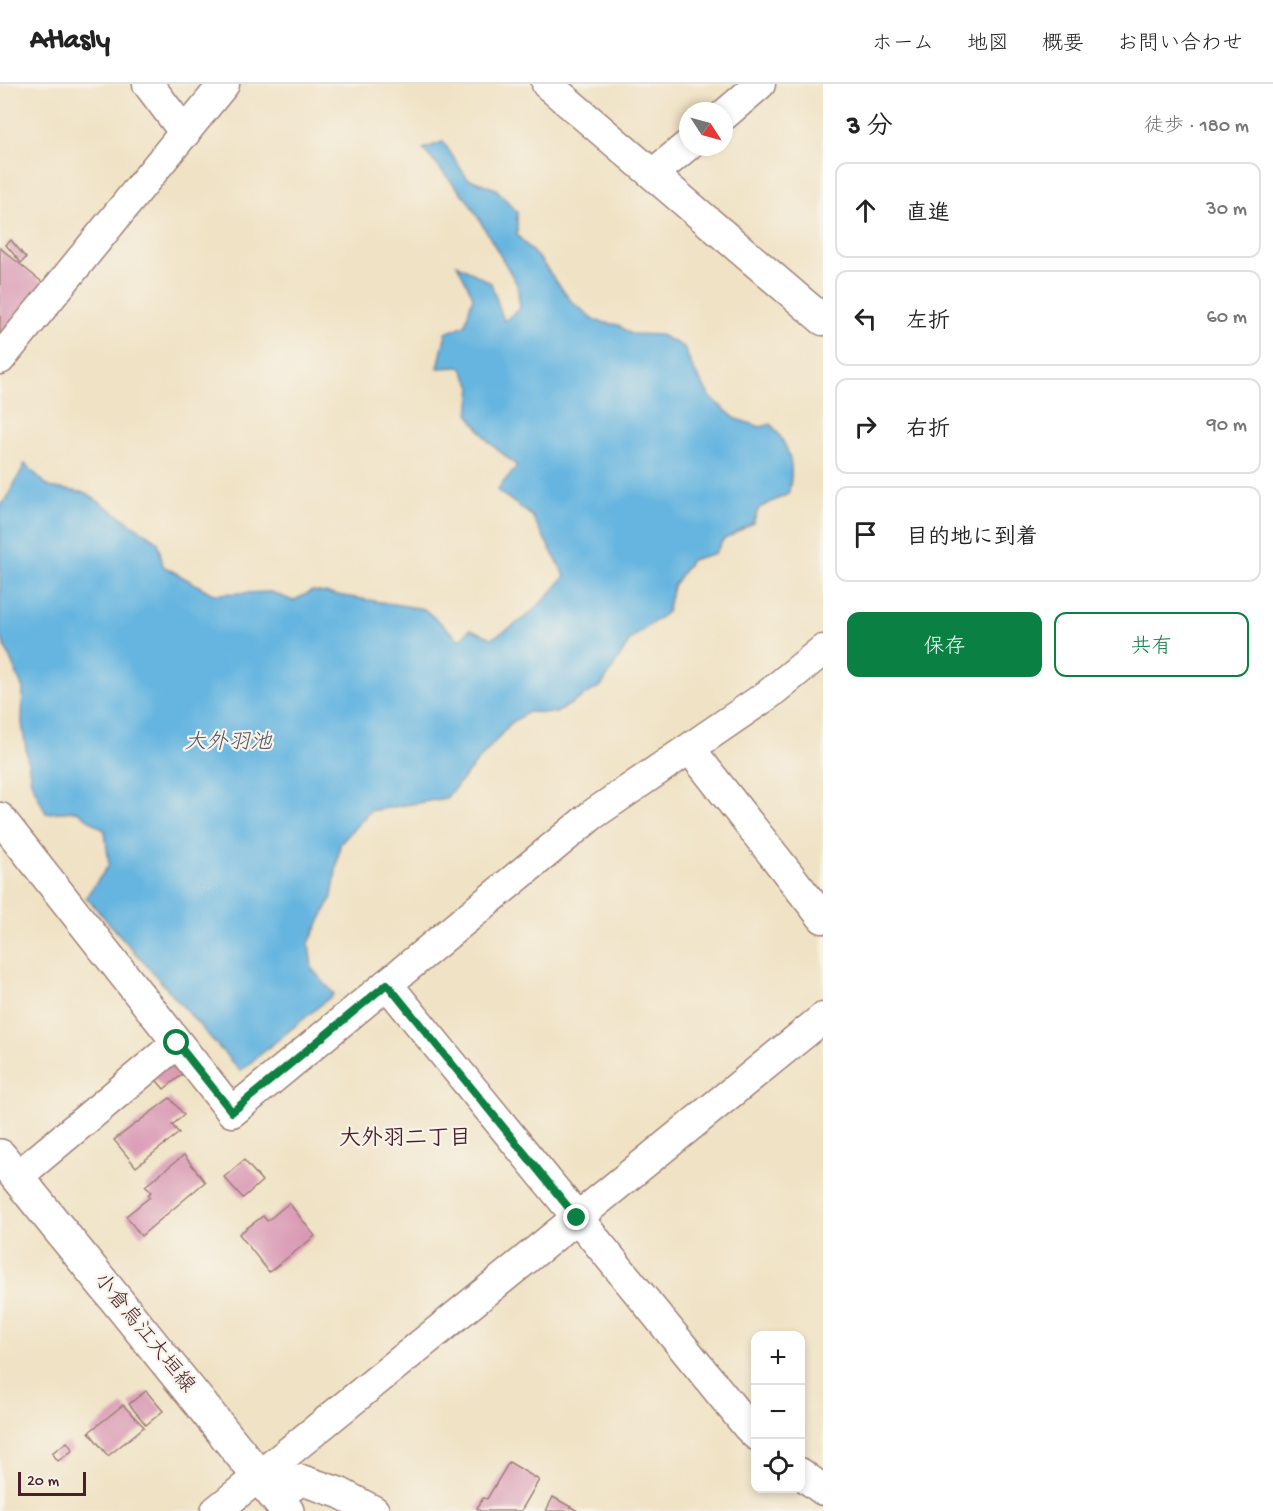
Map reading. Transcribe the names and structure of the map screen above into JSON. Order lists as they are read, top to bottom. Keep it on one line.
{"streets":{"main road":["小倉烏江大垣線"]},"districts":["大外羽二丁目"],"water":["大外羽池"],"scale_bar":"20 m","north":"bottom right","page":{"header":"Atlasly","nav":["ホーム","地図","概要","お問い合わせ"],"heading":["3 分","徒歩 · 180 m"],"list":[["直進","30 m"],["左折","60 m"],["右折","90 m"],"目的地に到着"],"buttons":["保存","共有"],"map_buttons":["+","−"],"scale":"20 m"}}
